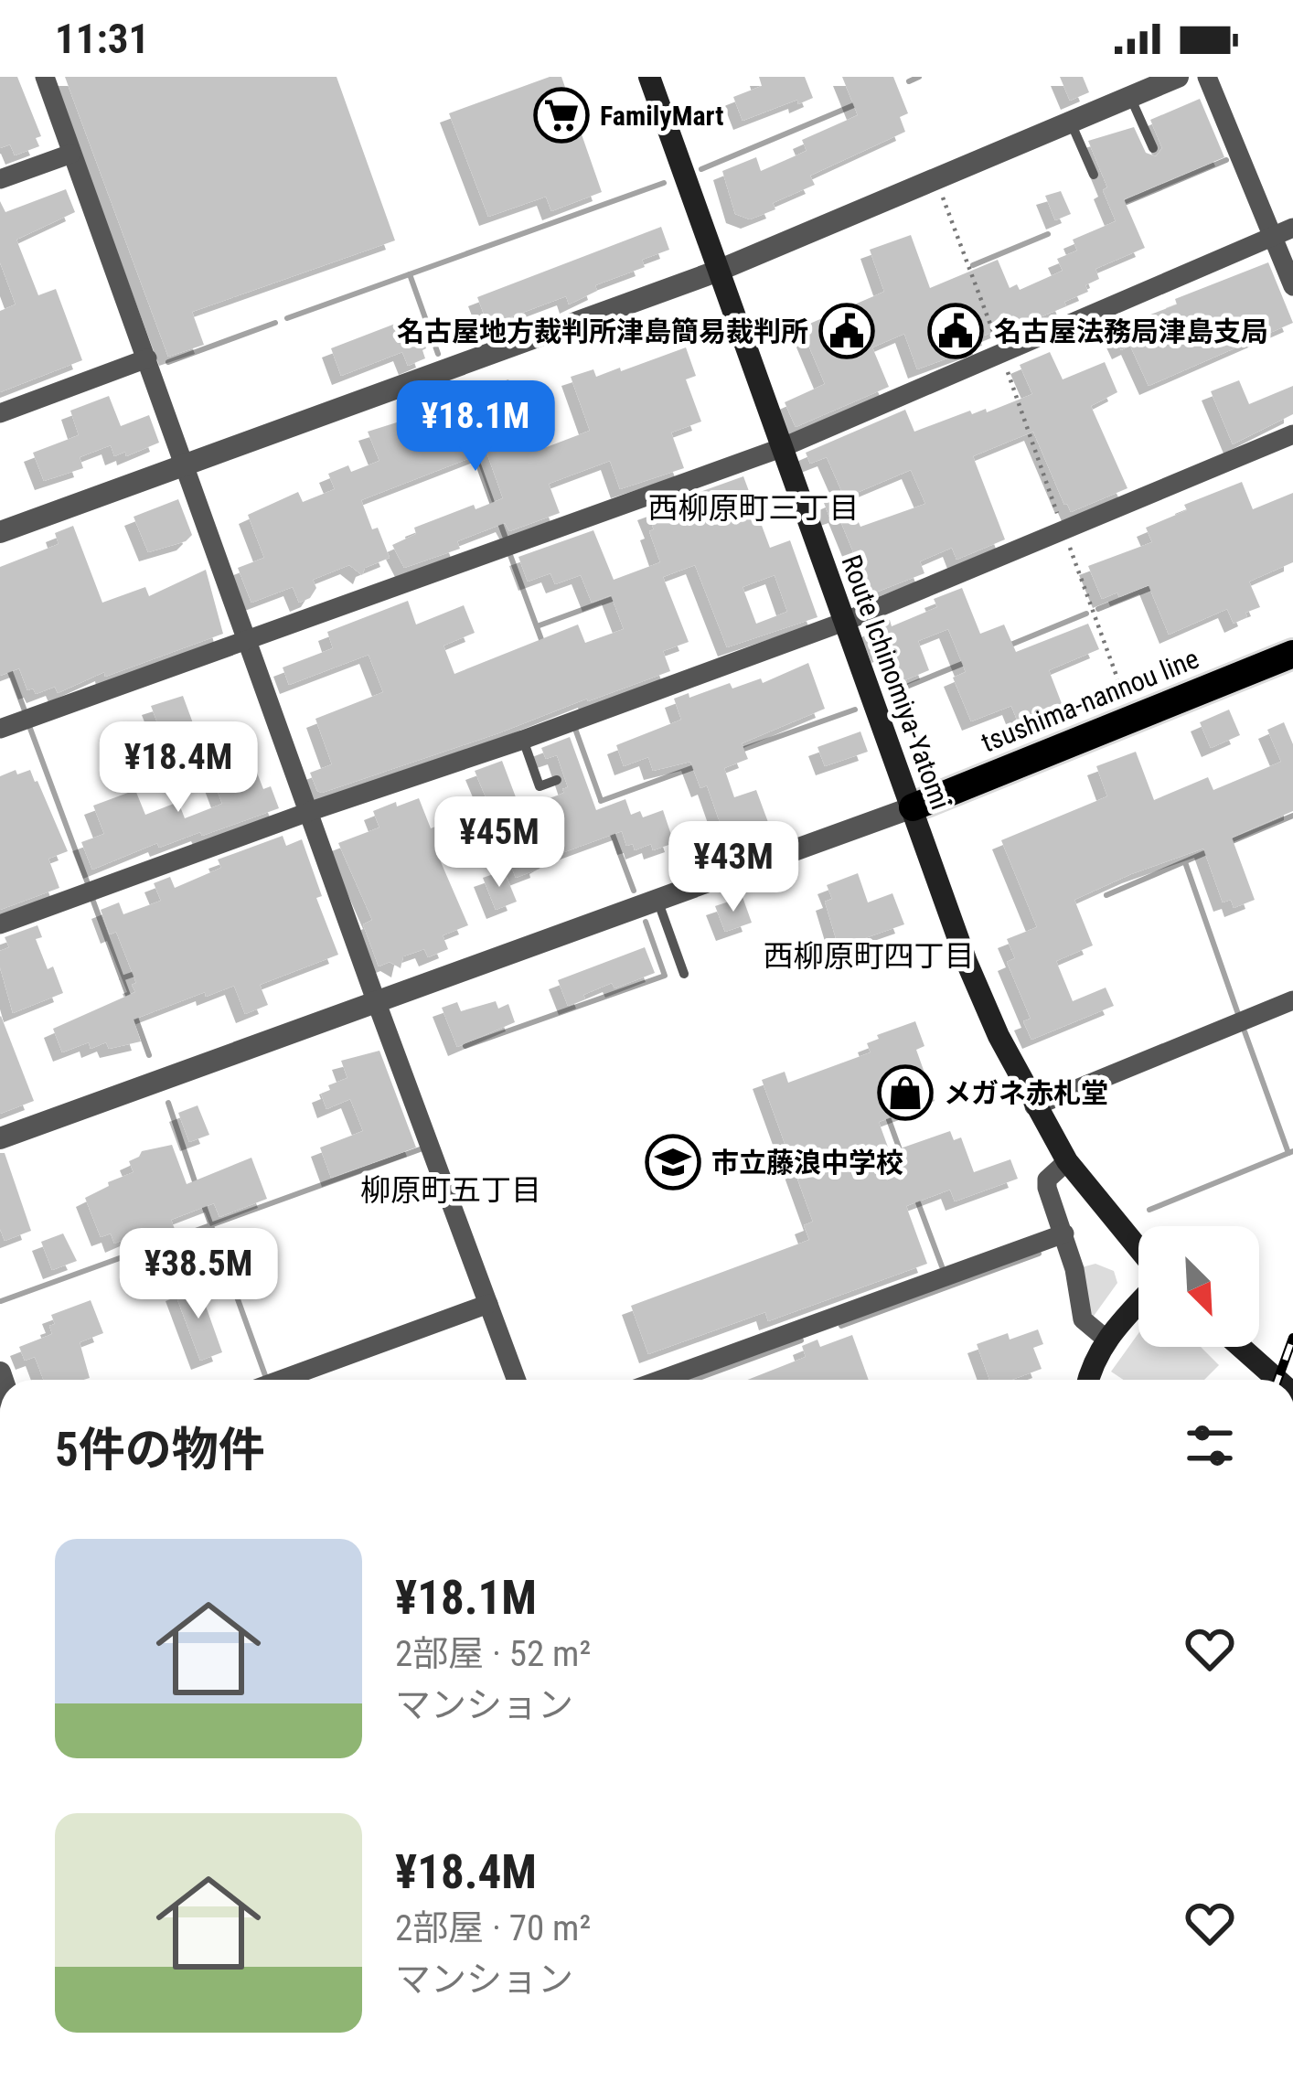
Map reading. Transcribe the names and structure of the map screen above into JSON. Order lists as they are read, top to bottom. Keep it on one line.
{"streets":{"main road":["Route Ichinomiya-Yatomi","tsushima-nannou line"]},"crossings":[["Route Ichinomiya-Yatomi","tsushima-nannou line"]],"districts":["西柳原町三丁目","西柳原町四丁目","柳原町五丁目"],"places":{"supermarket":["FamilyMart"],"public building":["名古屋地方裁判所津島簡易裁判所","名古屋法務局津島支局"],"shop":["メガネ赤札堂"],"school or university":["市立藤浪中学校"]},"north":"bottom right","page":{"status":"11:31","price":["¥18.1M","¥18.4M","¥45M","¥43M","¥38.5M"],"heading":"5件の物件","list":[{"name":"¥18.1M","note":"2部屋 · 52 m² · マンション"},{"name":"¥18.4M","note":"2部屋 · 70 m² · マンション"}]}}
